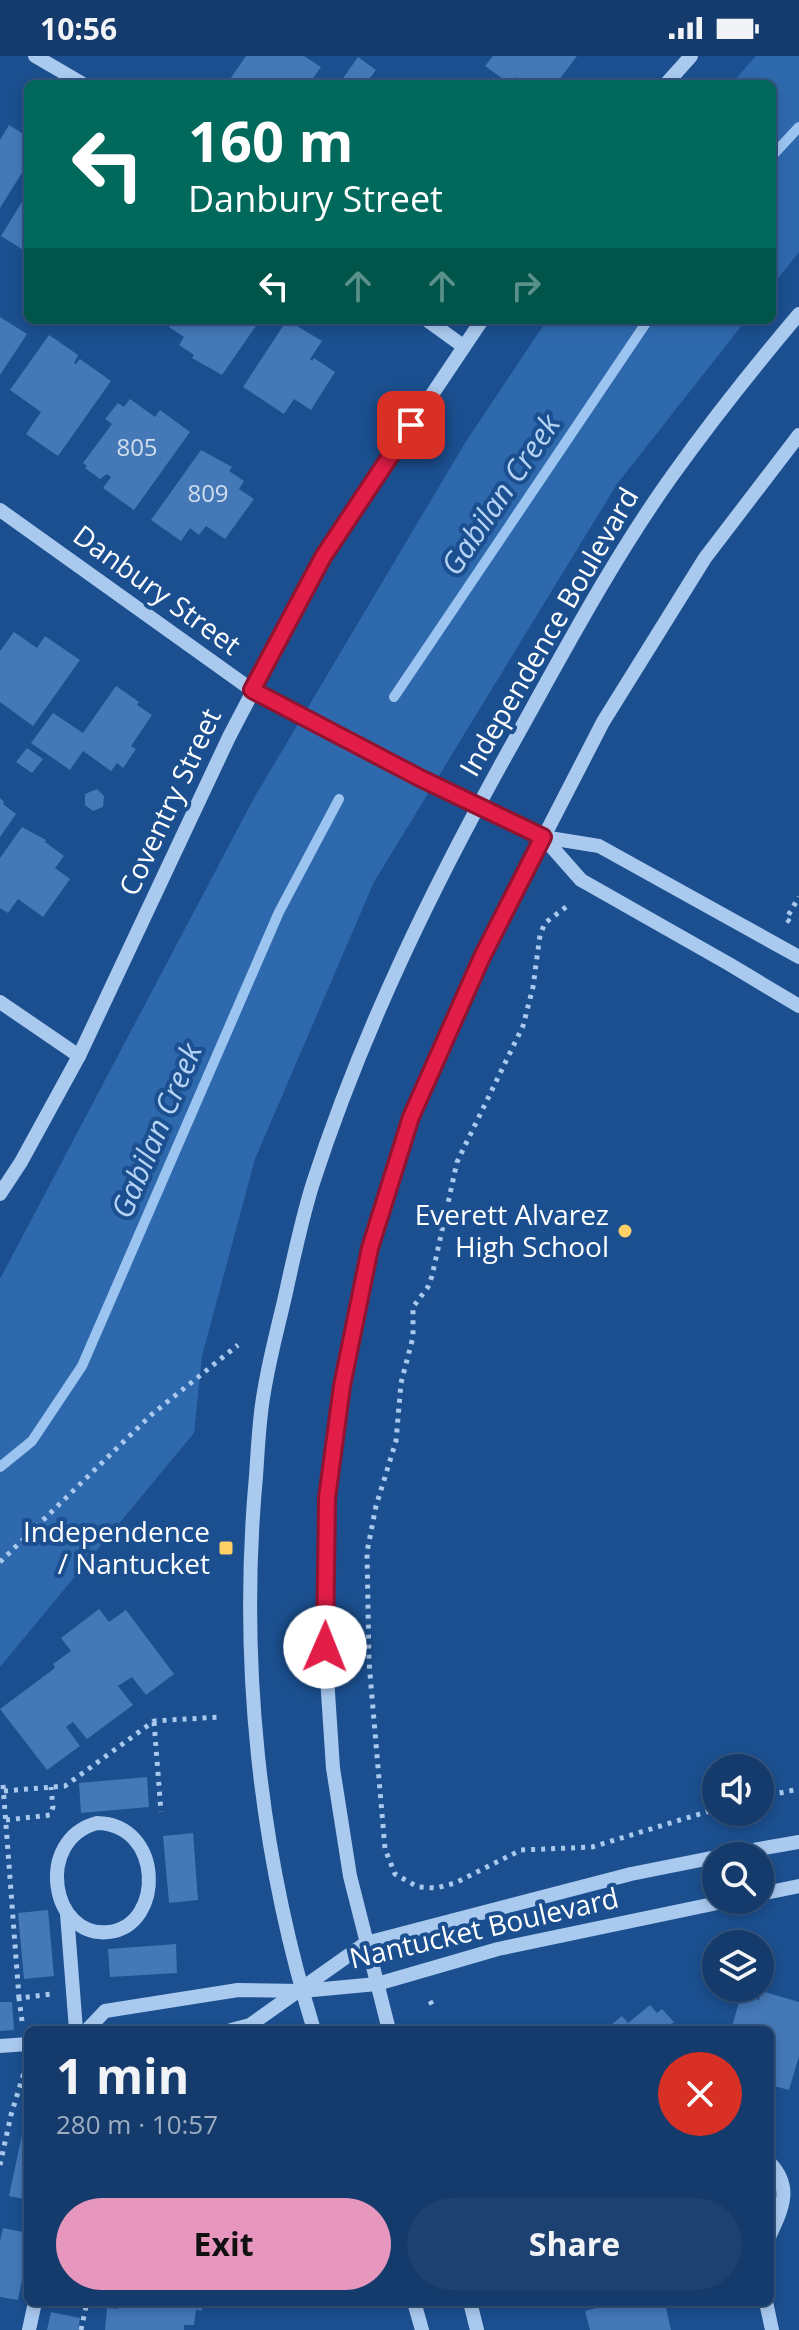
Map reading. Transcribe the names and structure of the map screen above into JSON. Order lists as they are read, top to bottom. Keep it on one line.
{"streets":{"street":["Danbury Street","Independence Boulevard","Coventry Street","Nantucket Boulevard"]},"crossings":[["Danbury Street","Independence Boulevard"],["Danbury Street","Coventry Street"],["Independence Boulevard","Nantucket Boulevard"]],"water":["Gabilan Creek"],"places":{"other":["Everett Alvarez High School"],"transit":["Independence / Nantucket"]},"house_numbers":["805","809"],"page":{"status":"10:56","turn":["160 m","Danbury Street"],"heading":["1 min","280 m · 10:57"],"buttons":["Exit","Share"]}}
